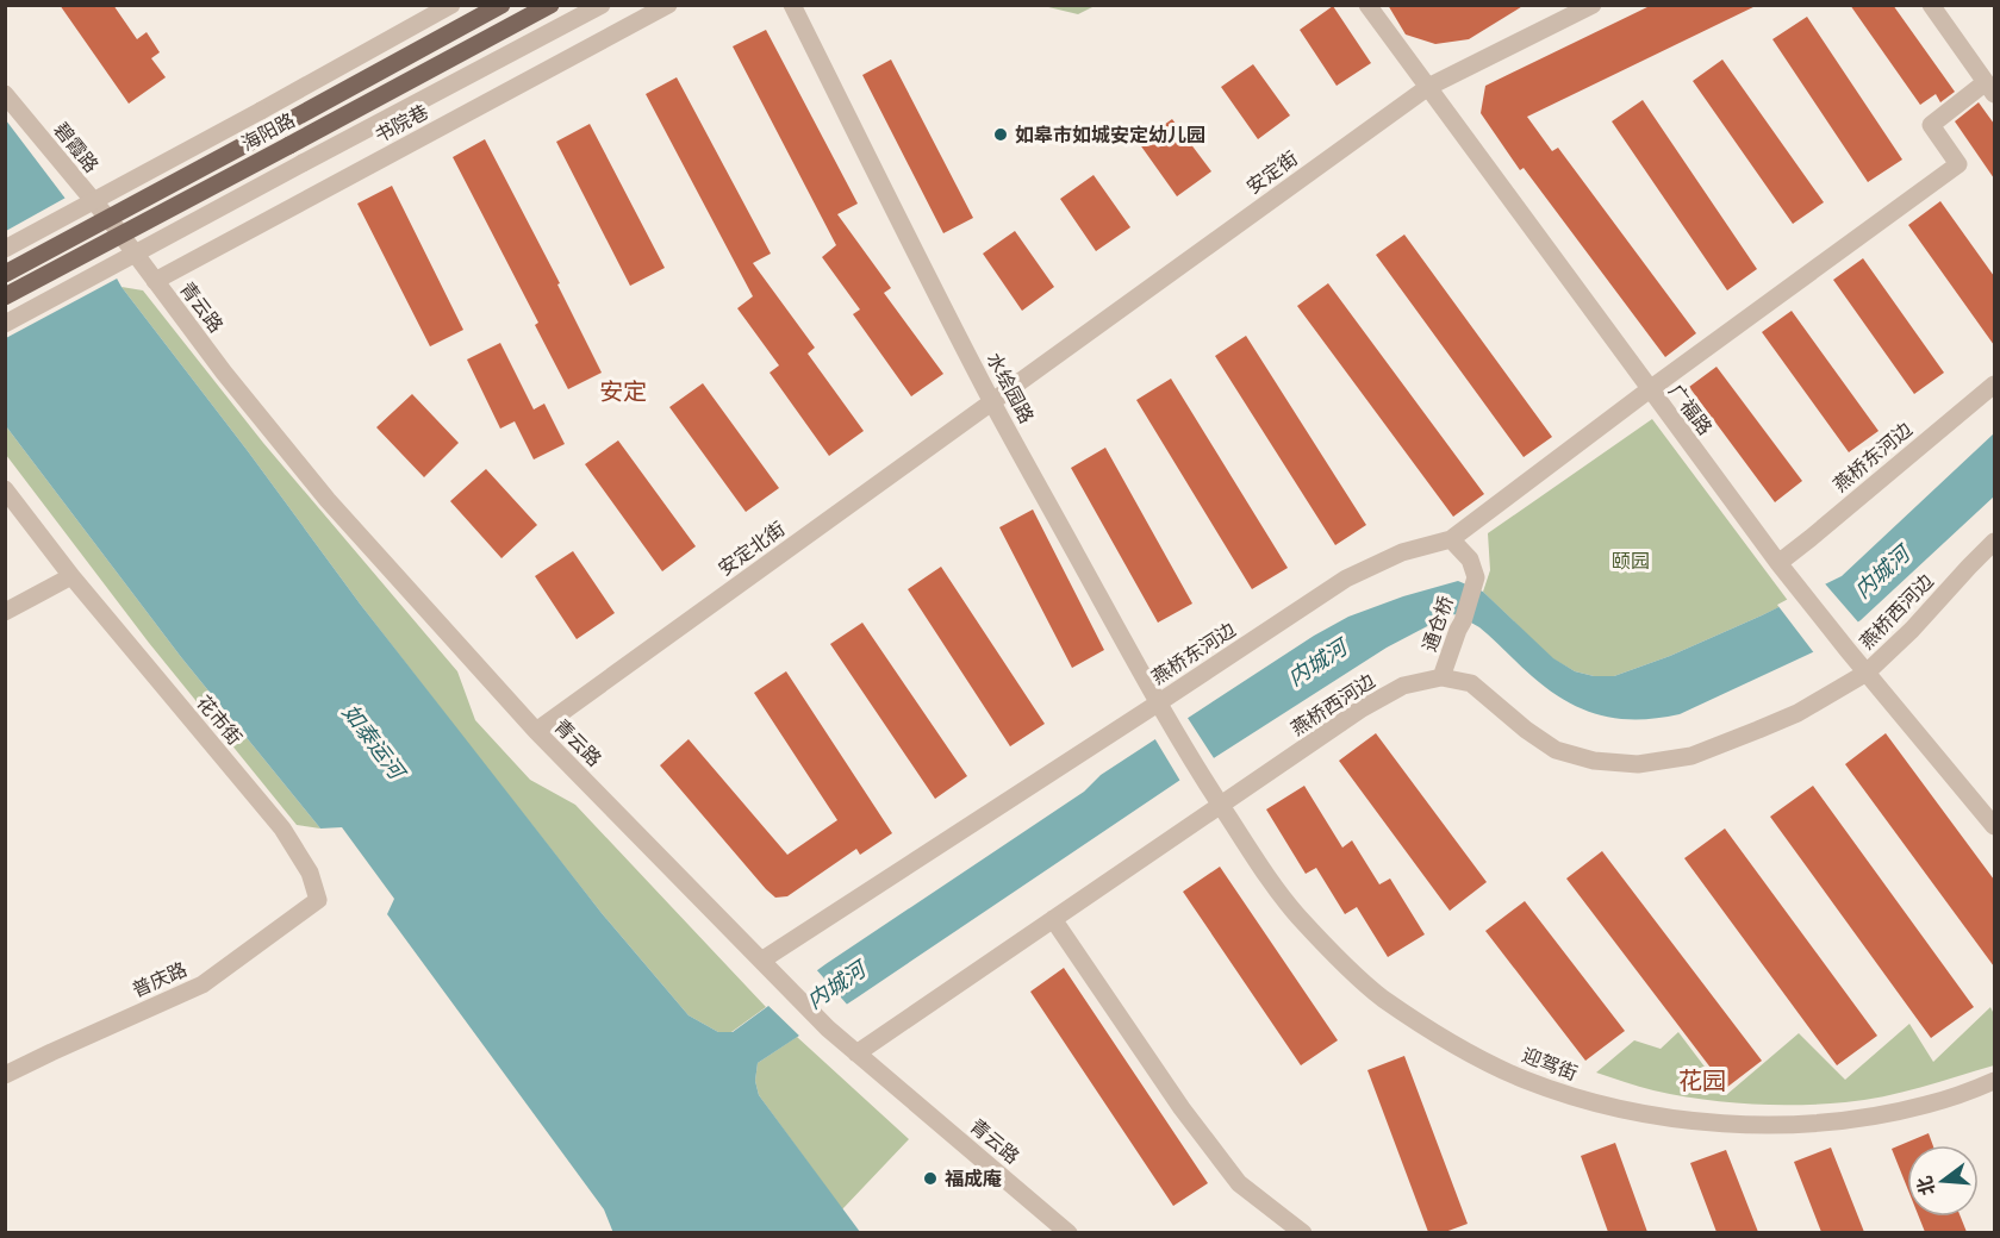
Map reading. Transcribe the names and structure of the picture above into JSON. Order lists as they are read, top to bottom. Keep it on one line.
{"streets":{"main road":["海阳路"],"street":["书院巷","碧霞路","安定街","青云路","水绘园路","广福路","燕桥东河边","安定北街","燕桥西河边","通仓桥","花市街","普庆路","迎驾街"]},"crossings":[["书院巷","青云路"],["碧霞路","青云路"],["安定街","水绘园路"],["安定街","广福路"],["安定街","安定北街"],["青云路","燕桥东河边"],["青云路","安定北街"],["青云路","燕桥西河边"],["水绘园路","燕桥东河边"],["水绘园路","安定北街"],["水绘园路","迎驾街"],["广福路","燕桥东河边"],["广福路","燕桥西河边"],["燕桥东河边","通仓桥"],["燕桥西河边","通仓桥"],["燕桥西河边","迎驾街"],["花市街","普庆路"]],"districts":["安定","花园"],"water":["内城河","如泰运河"],"parks":["颐园"],"places":["如皋市如城安定幼儿园","福成庵"],"north":"left"}
